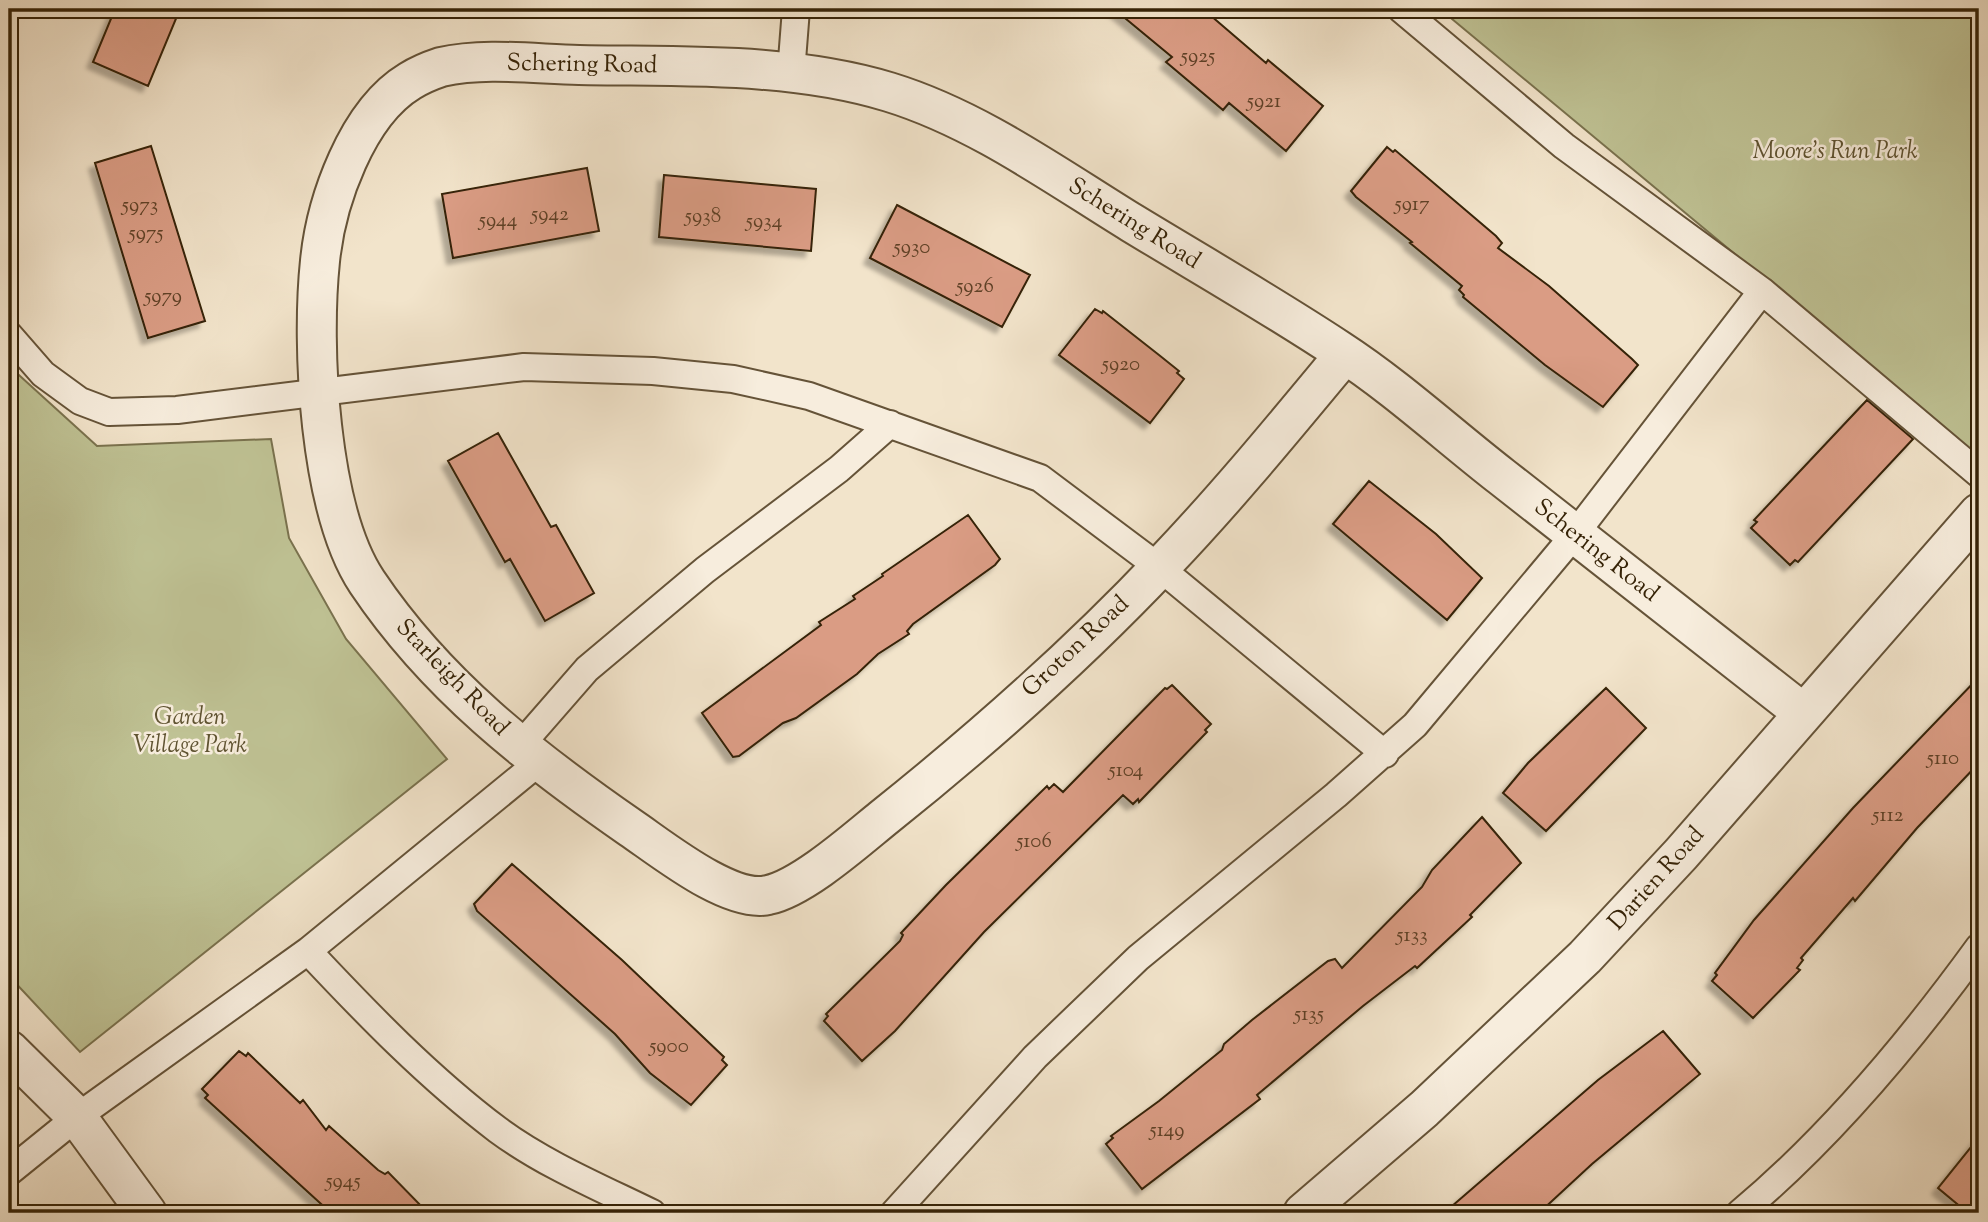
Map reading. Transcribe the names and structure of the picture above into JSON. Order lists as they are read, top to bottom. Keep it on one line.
{"streets":{"street":["Schering Road","Groton Road","Starleigh Road","Darien Road"]},"crossings":[["Schering Road","Groton Road"],["Schering Road","Starleigh Road"],["Schering Road","Darien Road"],["Groton Road","Starleigh Road"]],"parks":["Moore's Run Park","Garden Village Park"],"house_numbers":["5925","5921","5917","5973","5942","5938","5944","5934","5975","5930","5926","5979","5920","5110","5104","5112","5106","5133","5135","5900","5149","5945"]}
